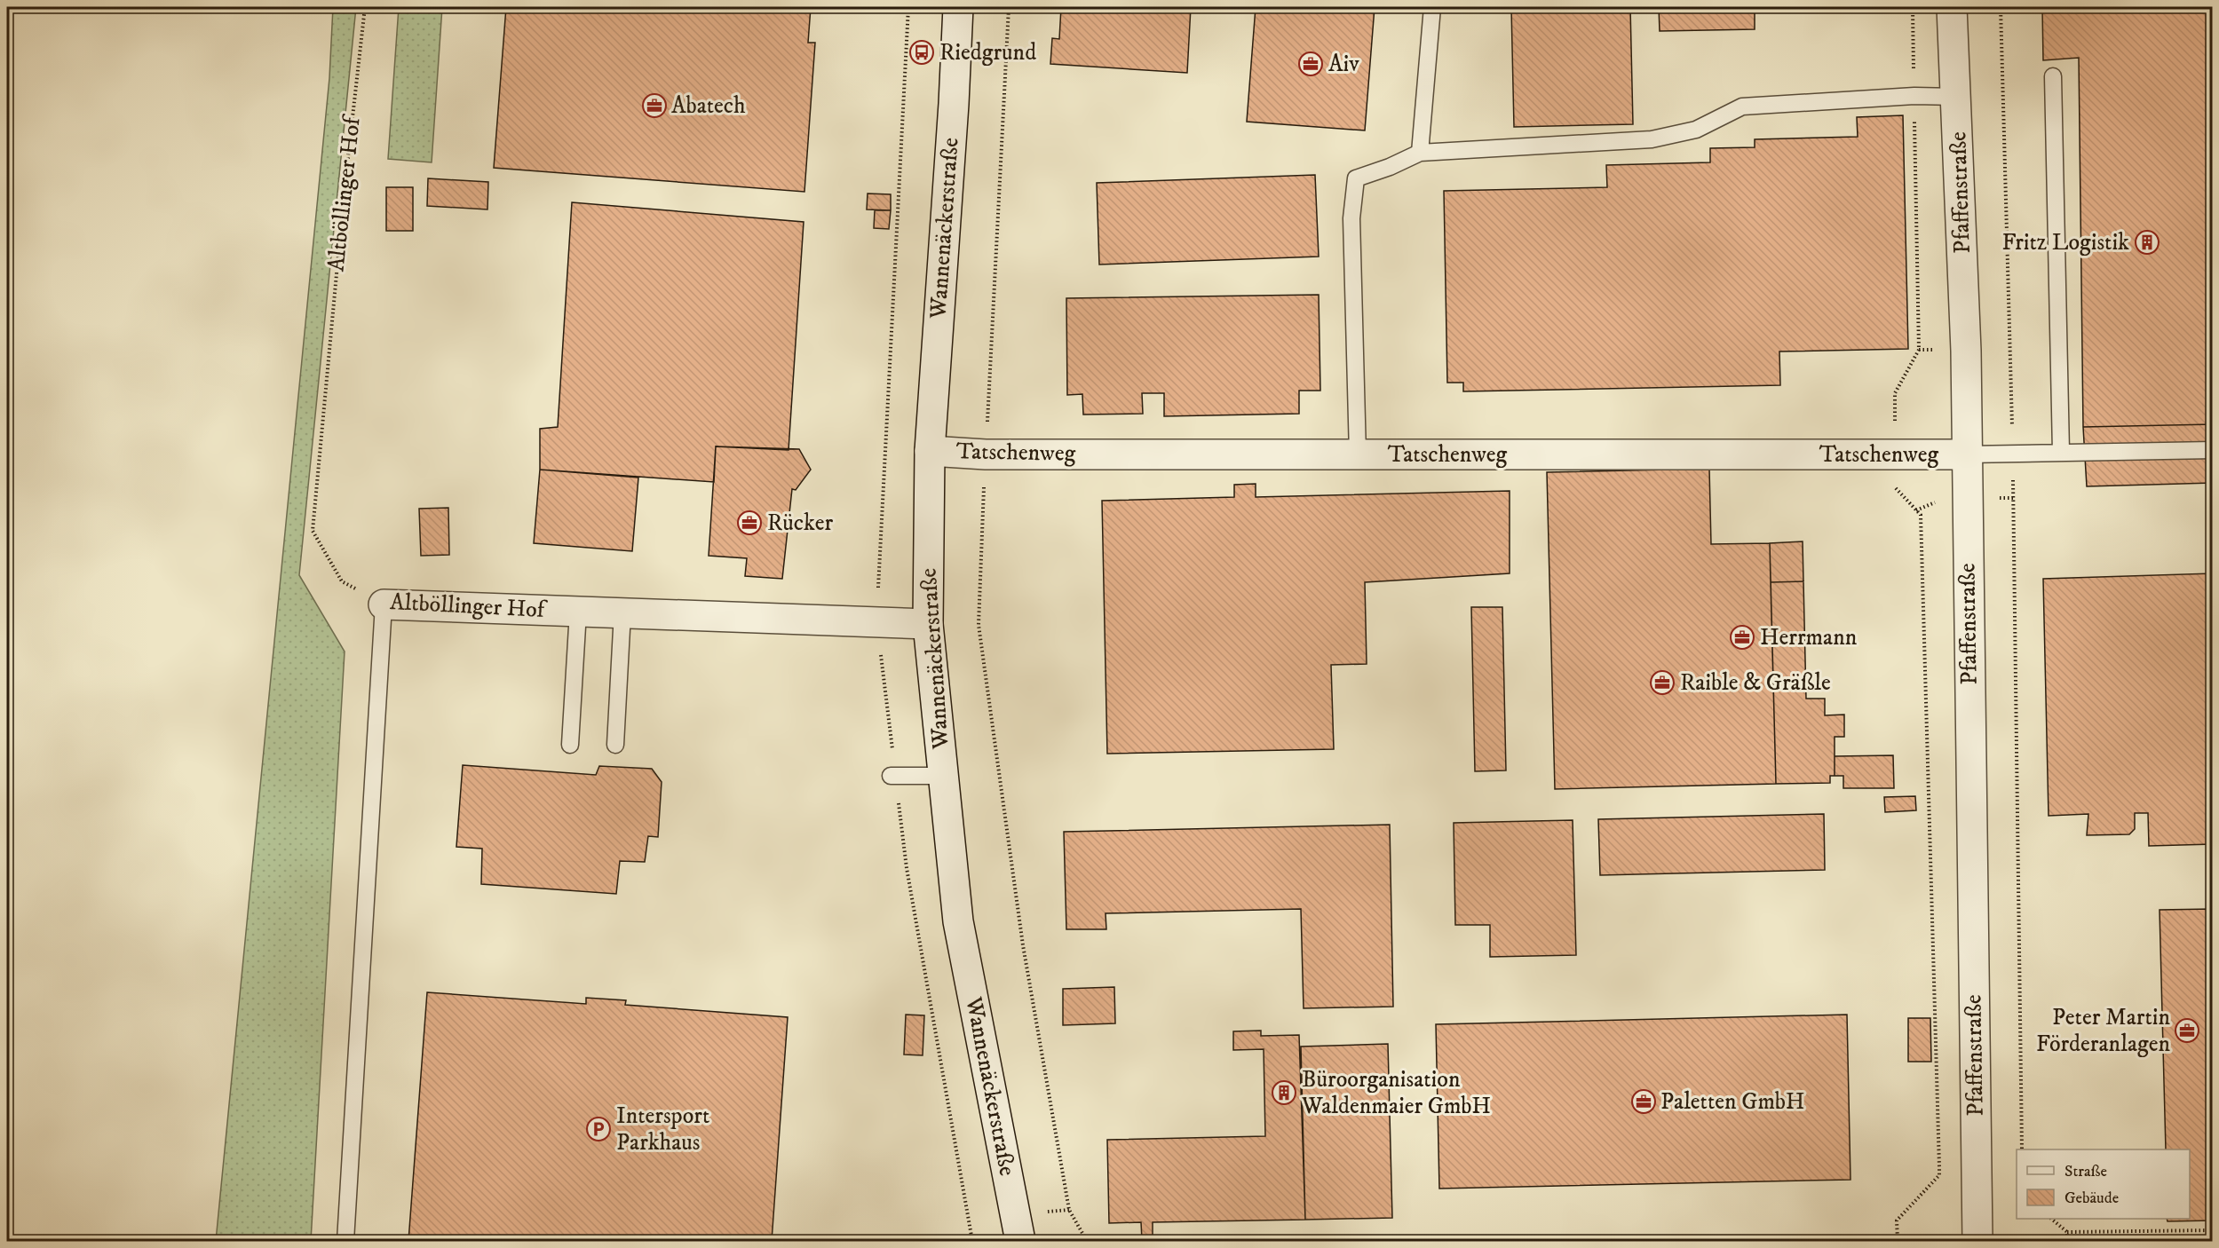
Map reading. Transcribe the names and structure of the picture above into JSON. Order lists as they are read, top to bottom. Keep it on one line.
{"streets":{"street":["Pfaffenstraße","Altböllinger Hof","Wannenäckerstraße","Tatschenweg"]},"crossings":[["Pfaffenstraße","Tatschenweg"],["Altböllinger Hof","Wannenäckerstraße"],["Wannenäckerstraße","Tatschenweg"]],"places":{"bus stop":["Riedgrund"],"office":["Aiv","Abatech","Rücker","Herrmann","Raible & Gräßle","Peter Martin Förderanlagen","Paletten GmbH"],"building":["Fritz Logistik","Büroorganisation Waldenmaier GmbH"],"parking":["Intersport Parkhaus"]},"legend":["Straße","Gebäude"]}
